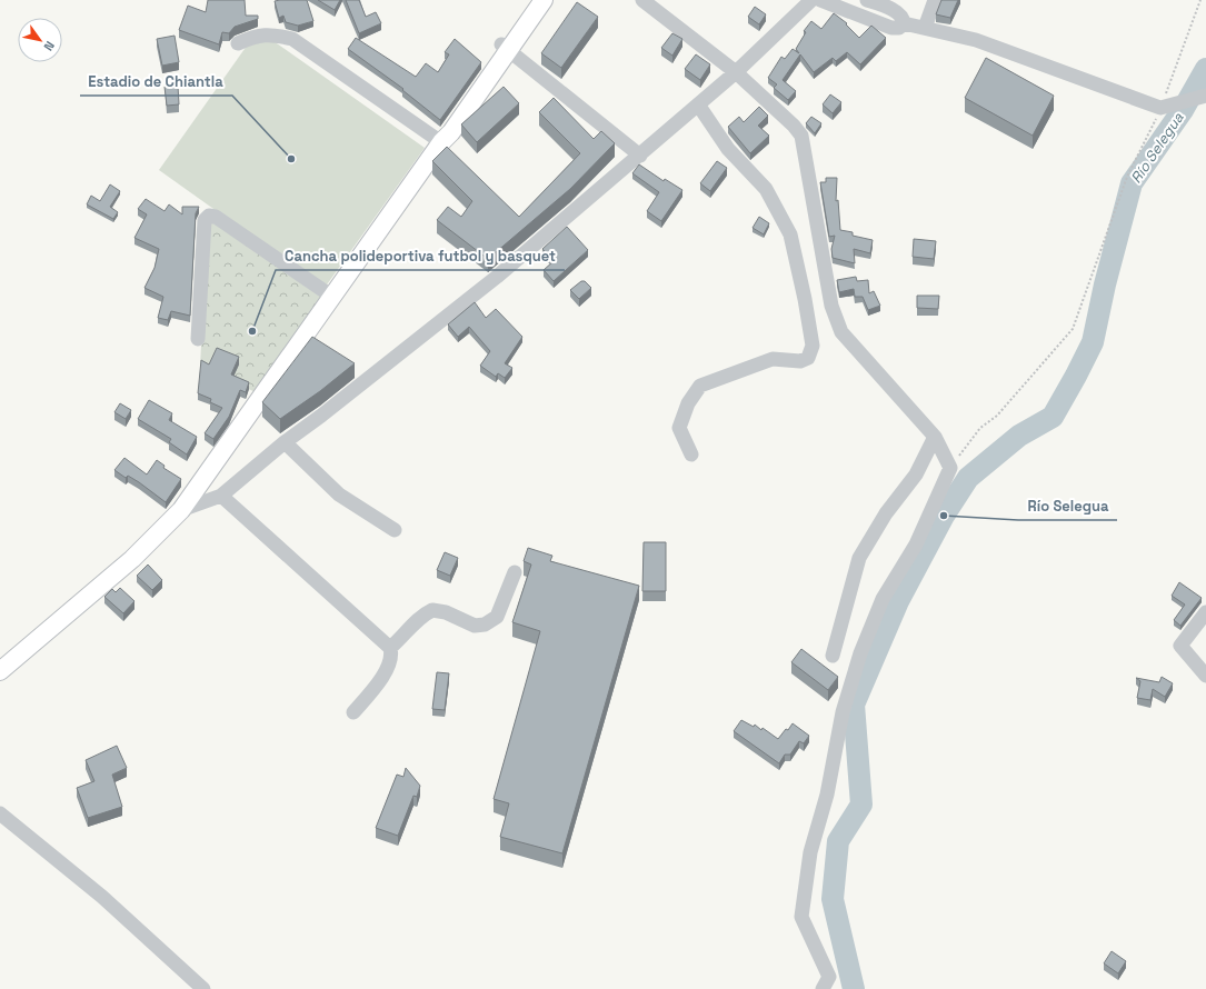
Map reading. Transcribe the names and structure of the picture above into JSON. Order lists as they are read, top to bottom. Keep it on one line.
{"water":["Río Selegua"],"places":["Estadio de Chiantla","Cancha polideportiva futbol y basquet","Río Selegua"],"north":"bottom right"}
